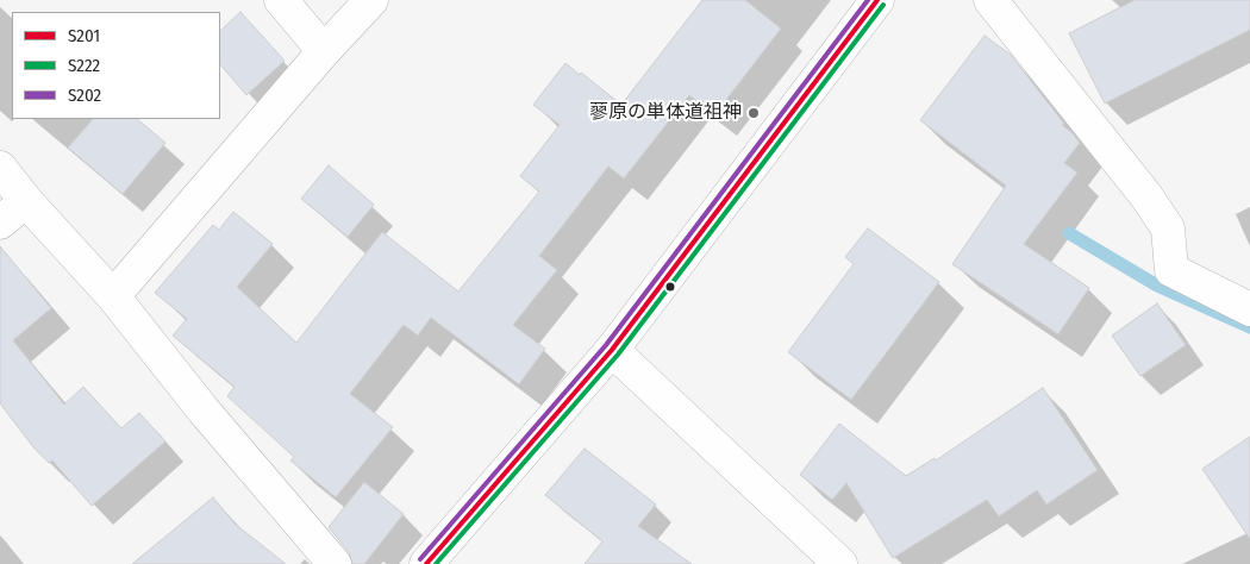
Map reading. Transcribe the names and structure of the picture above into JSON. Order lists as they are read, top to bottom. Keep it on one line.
{"places":["蓼原の単体道祖神"],"lines":["transit line S201","transit line S202","transit line S222"],"legend":["S201","S222","S202"]}
